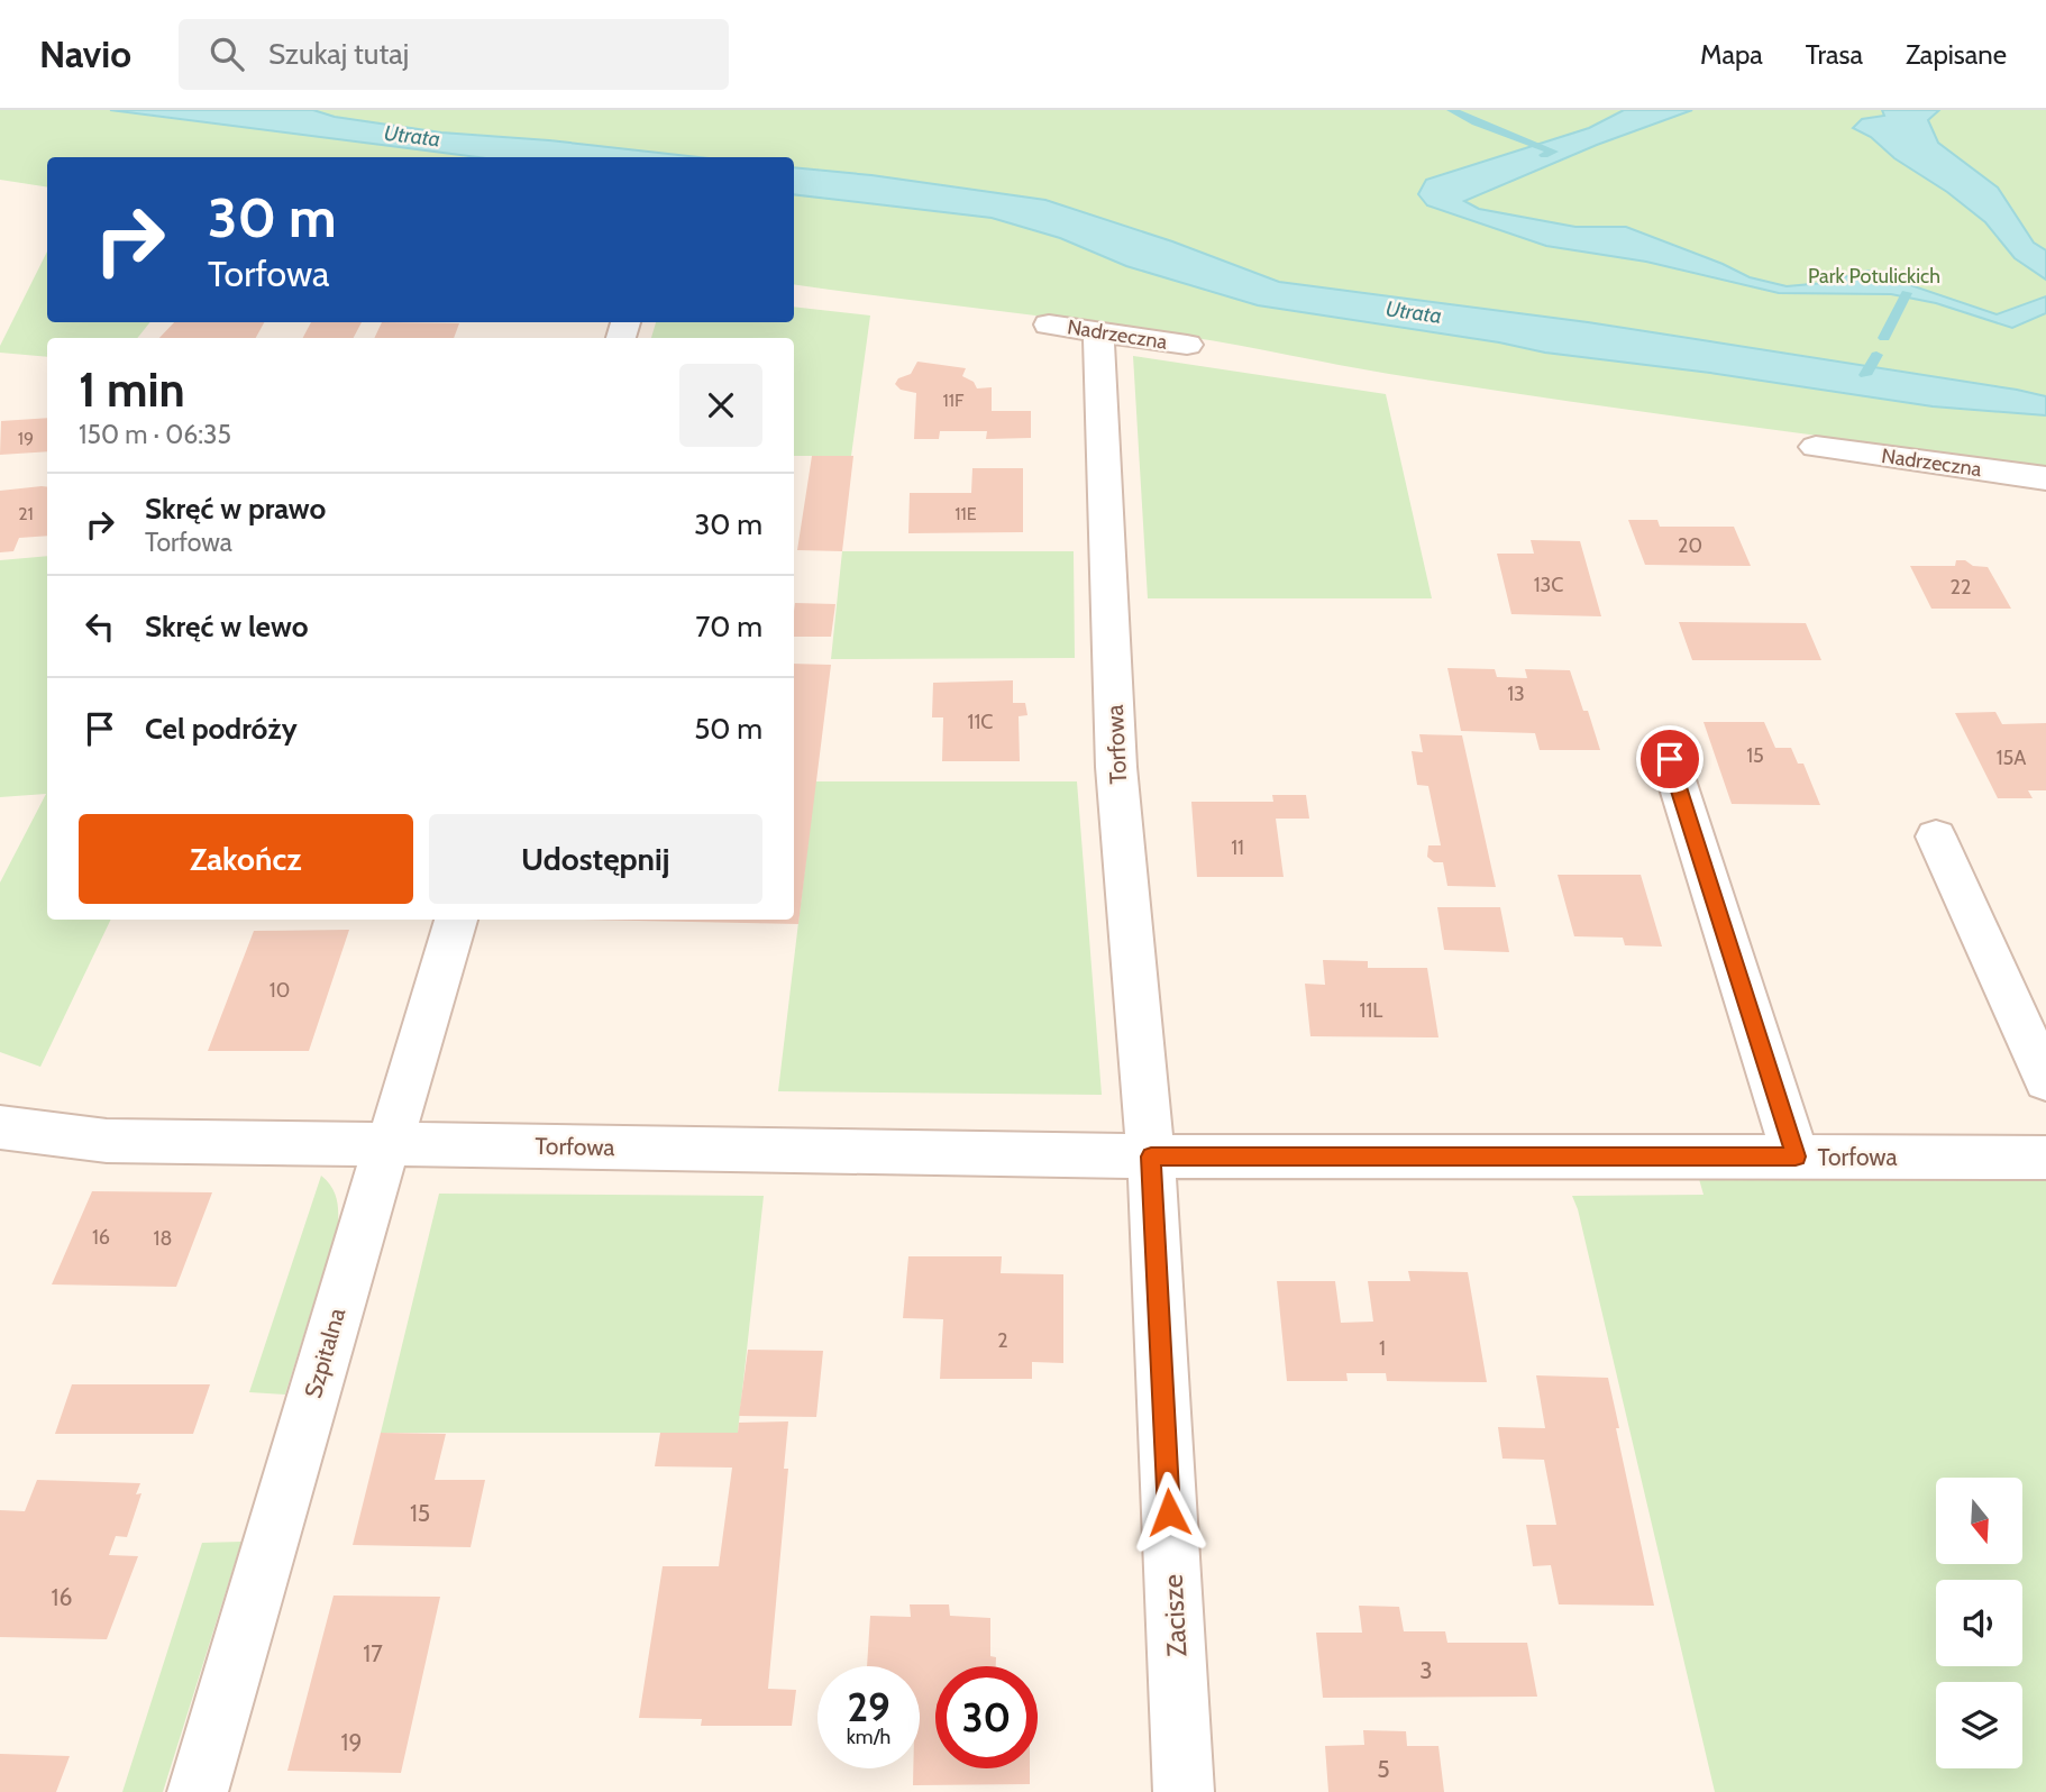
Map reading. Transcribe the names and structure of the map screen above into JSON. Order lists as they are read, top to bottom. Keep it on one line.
{"streets":{"street":["Nadrzeczna","Torfowa","Szpitalna","Zacisze"]},"crossings":[["Nadrzeczna","Torfowa"],["Torfowa","Szpitalna"],["Torfowa","Zacisze"]],"water":["Utrata"],"parks":["Park Potulickich"],"house_numbers":["11F","19","21","11E","20","13C","22","13","11C","15","15A","11","10","11L","16","18","2","1","15","16","17","3","19","5"],"north":"bottom","page":{"header":"Navio","search":"Szukaj tutaj","nav":["Mapa","Trasa","Zapisane"],"turn":["30 m","Torfowa"],"heading":["1 min","150 m · 06:35"],"list":[{"name":"Skręć w prawo","note":"Torfowa","value":"30 m"},{"name":"Skręć w lewo","value":"70 m"},{"name":"Cel podróży","value":"50 m"}],"buttons":["Zakończ","Udostępnij"],"speed":"29 km/h","limit":"30"}}
